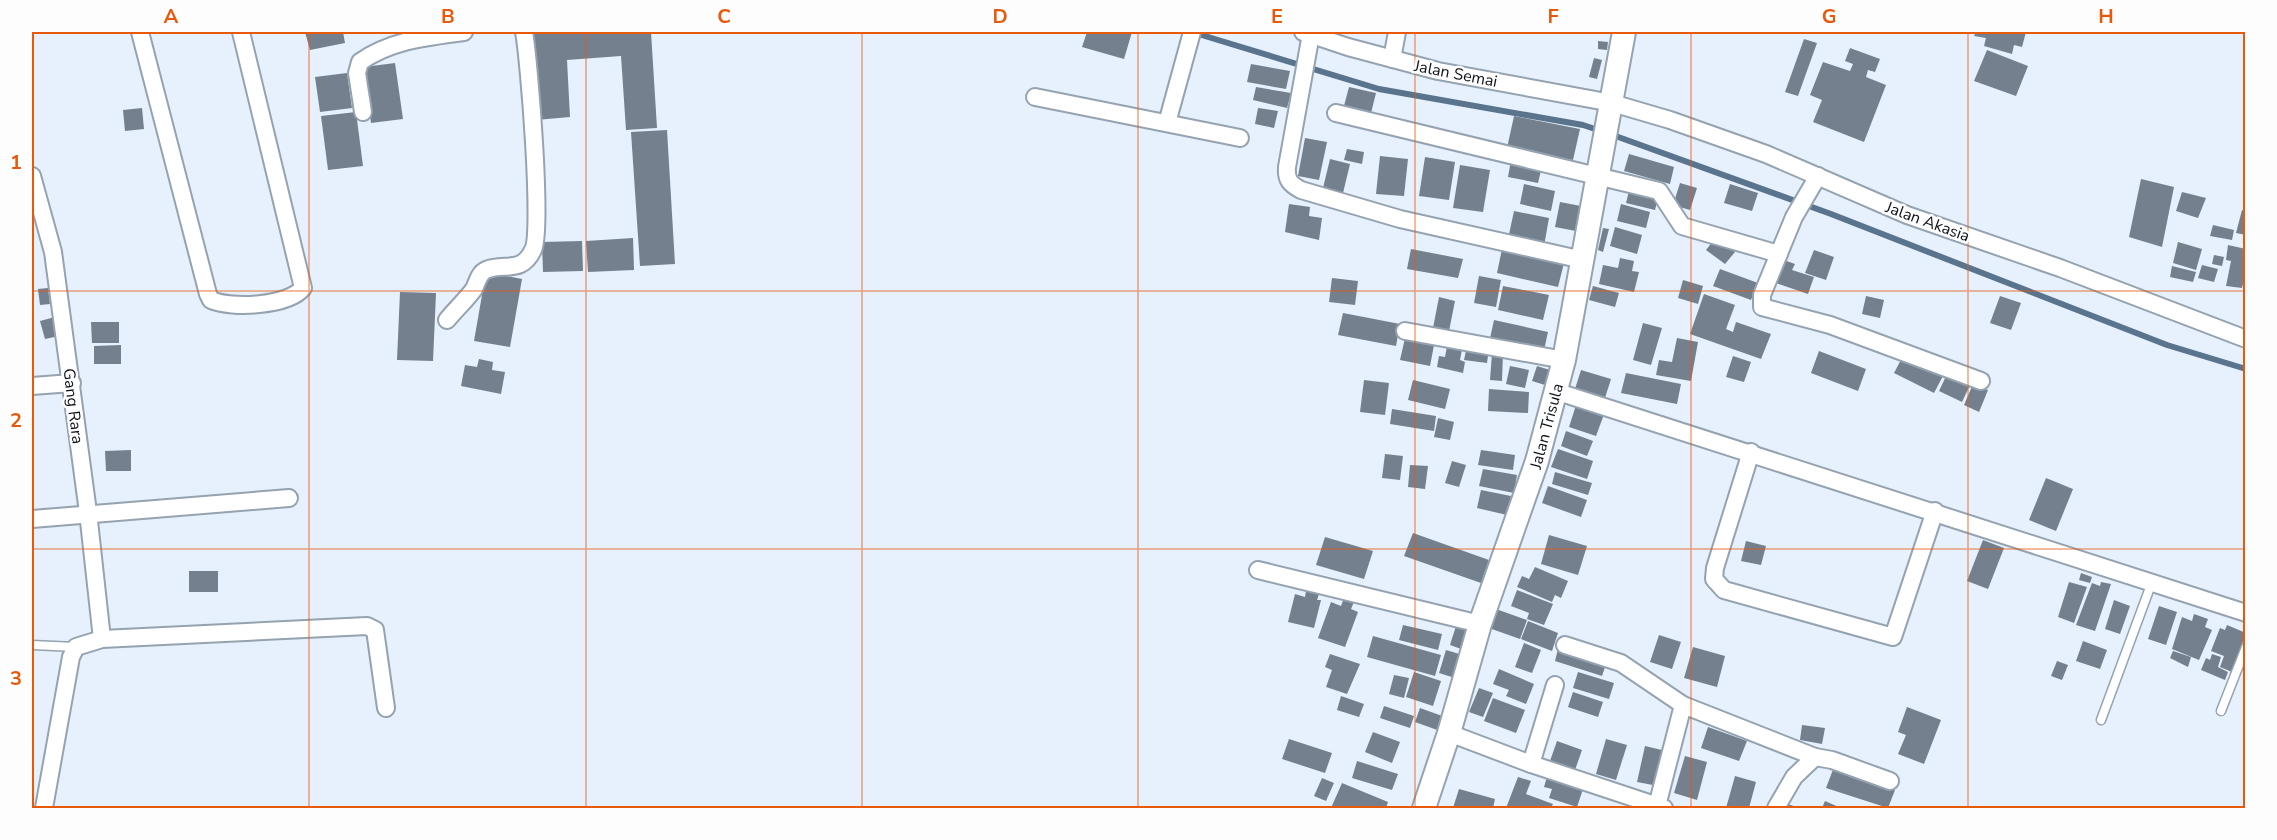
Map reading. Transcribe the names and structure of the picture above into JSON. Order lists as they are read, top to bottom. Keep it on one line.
{"streets":{"street":["Jalan Semai","Jalan Akasia","Gang Rara","Jalan Trisula"]},"crossings":[["Jalan Semai","Jalan Akasia"],["Jalan Semai","Jalan Trisula"],["Jalan Akasia","Jalan Trisula"]],"grid":{"columns":["A","B","C","D","E","F","G","H"],"rows":["1","2","3"]}}
